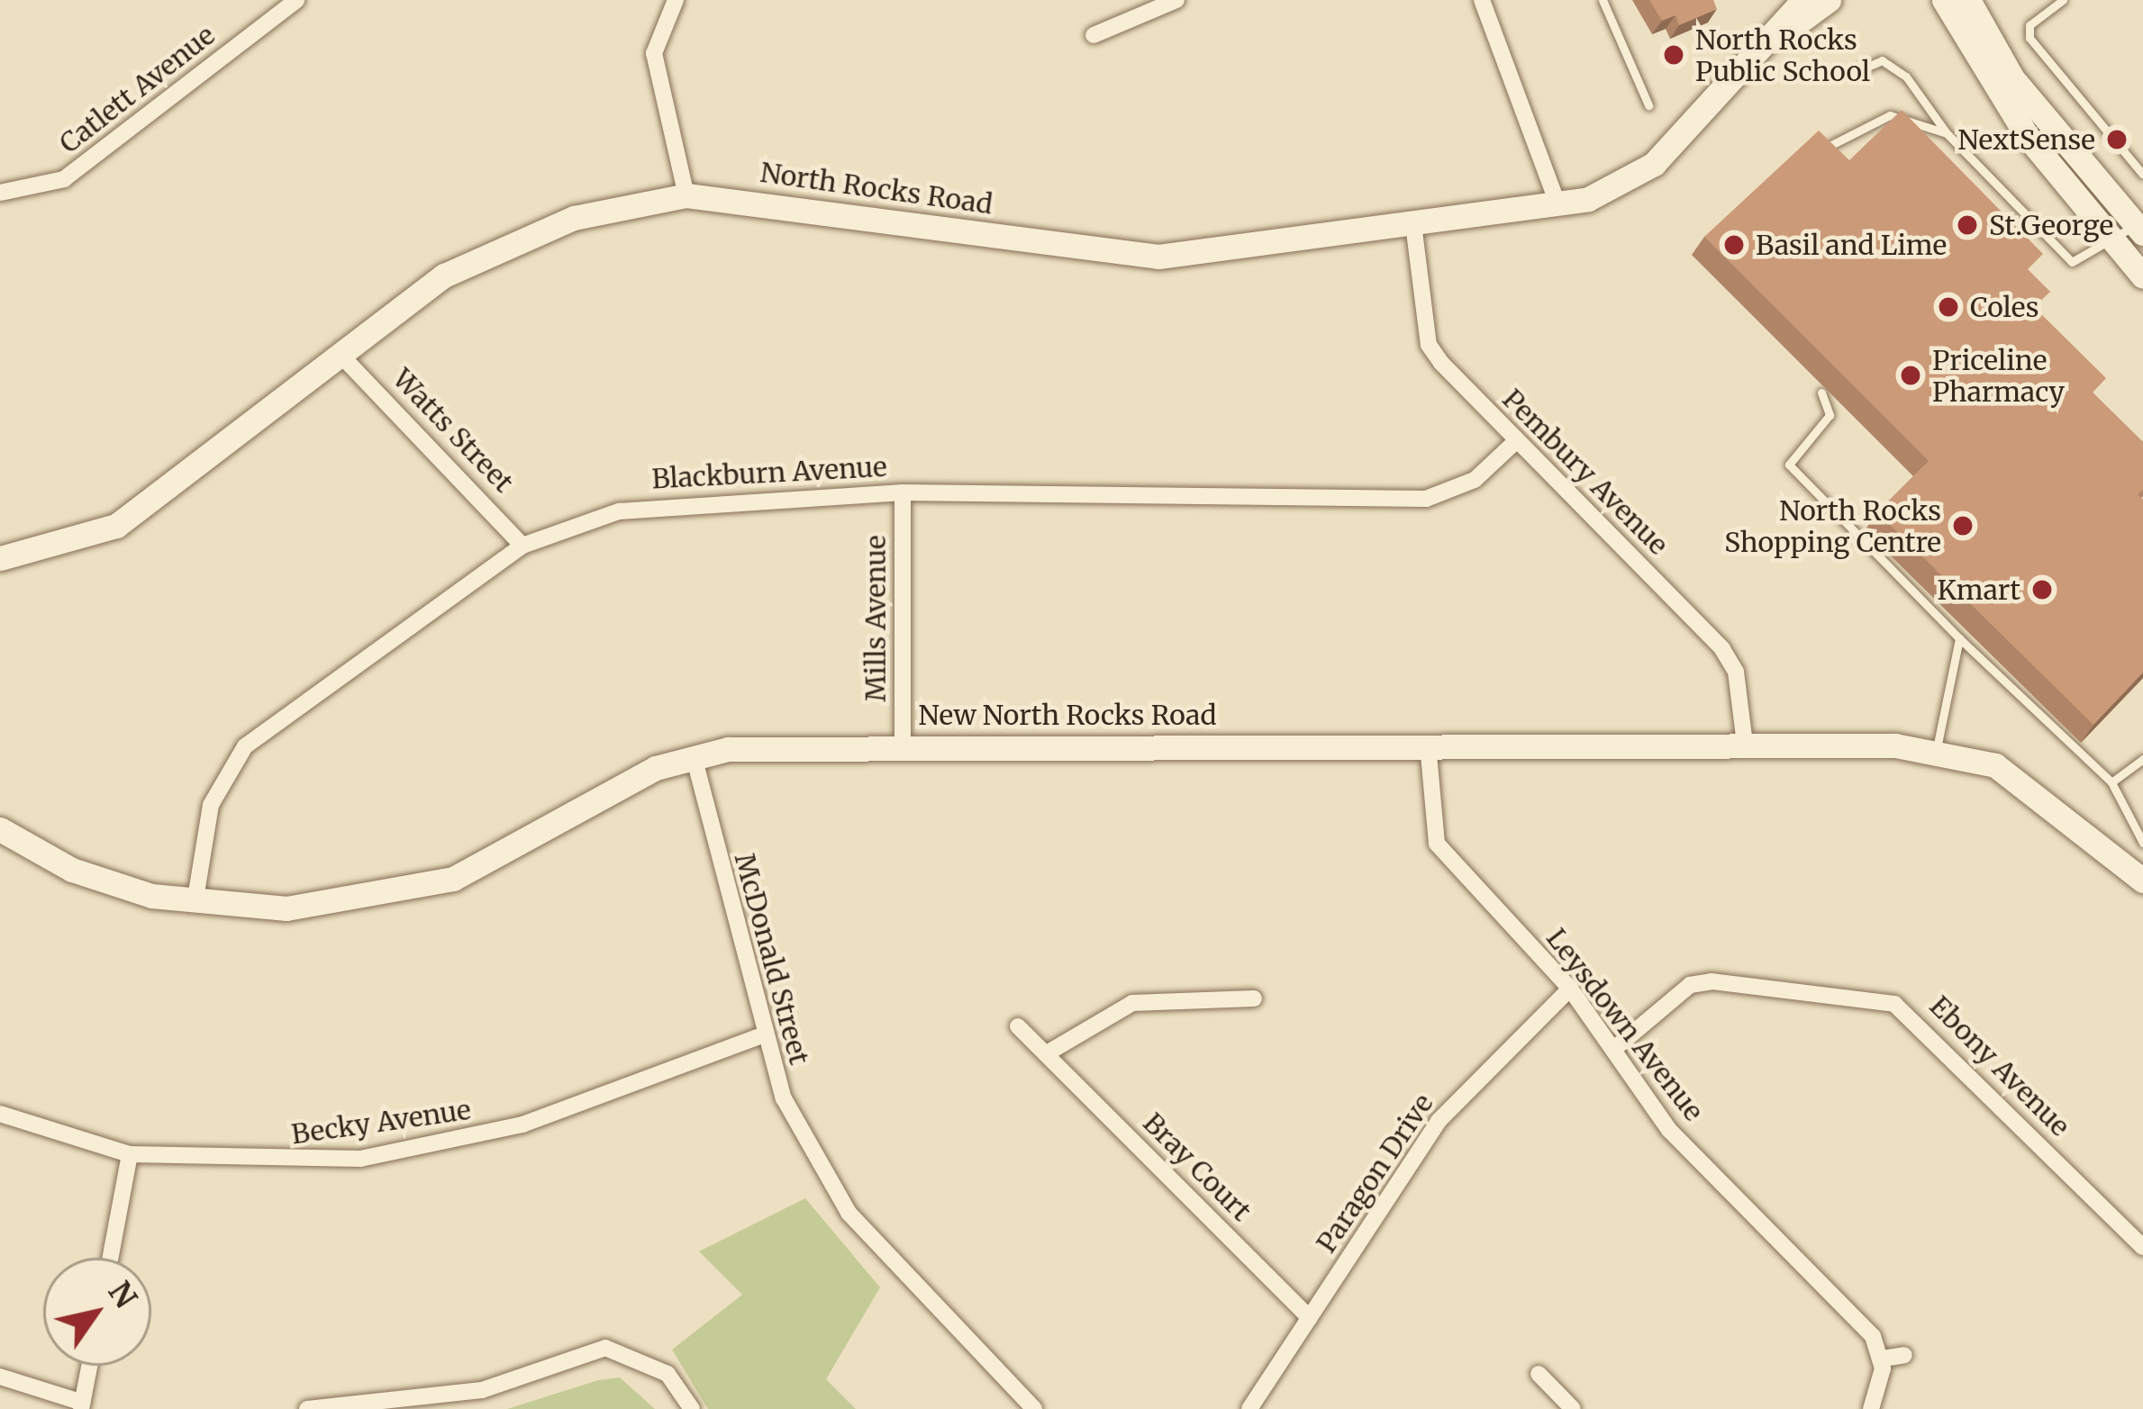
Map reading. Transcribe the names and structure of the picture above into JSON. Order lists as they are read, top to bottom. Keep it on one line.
{"streets":{"main road":["North Rocks Road","New North Rocks Road"],"street":["Catlett Avenue","Watts Street","Pembury Avenue","Blackburn Avenue","Mills Avenue","McDonald Street","Leysdown Avenue","Ebony Avenue","Becky Avenue","Bray Court","Paragon Drive"]},"crossings":[["North Rocks Road","Watts Street"],["North Rocks Road","Pembury Avenue"],["Watts Street","Blackburn Avenue"],["Pembury Avenue","Blackburn Avenue"],["Pembury Avenue","New North Rocks Road"],["Blackburn Avenue","Mills Avenue"],["Blackburn Avenue","New North Rocks Road"],["Mills Avenue","New North Rocks Road"],["New North Rocks Road","McDonald Street"],["New North Rocks Road","Leysdown Avenue"],["McDonald Street","Becky Avenue"],["Leysdown Avenue","Ebony Avenue"],["Leysdown Avenue","Paragon Drive"],["Bray Court","Paragon Drive"]],"places":["North Rocks Public School","NextSense","St.George","Basil and Lime","Coles","Priceline Pharmacy","North Rocks Shopping Centre","Kmart"],"north":"top right"}
